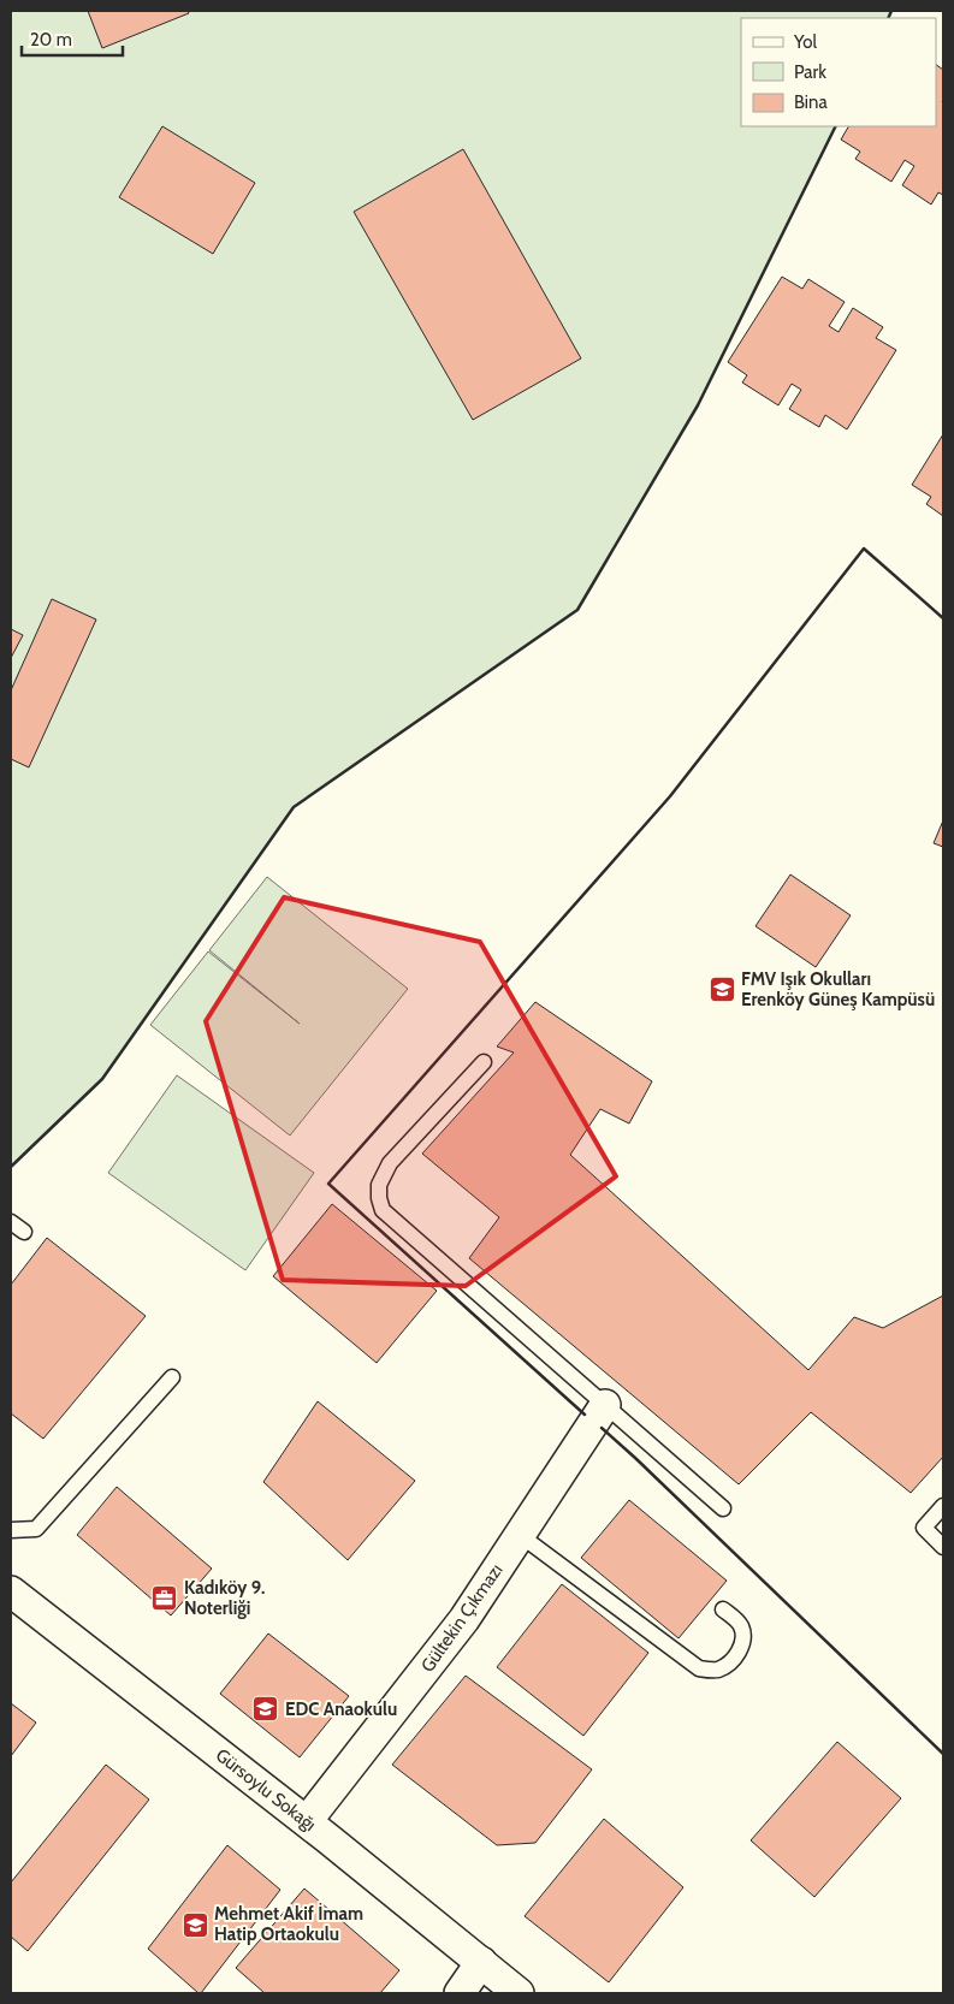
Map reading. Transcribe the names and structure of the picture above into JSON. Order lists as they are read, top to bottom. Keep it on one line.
{"streets":{"street":["Gültekin Çıkmazı","Gürsoylu Sokağı"]},"crossings":[["Gültekin Çıkmazı","Gürsoylu Sokağı"]],"places":{"school or university":["FMV Işık Okulları Erenköy Güneş Kampüsü","EDC Anaokulu","Mehmet Akif İmam Hatip Ortaokulu"],"office":["Kadıköy 9. Noterliği"]},"legend":["Yol","Park","Bina"],"scale_bar":"20 m"}
